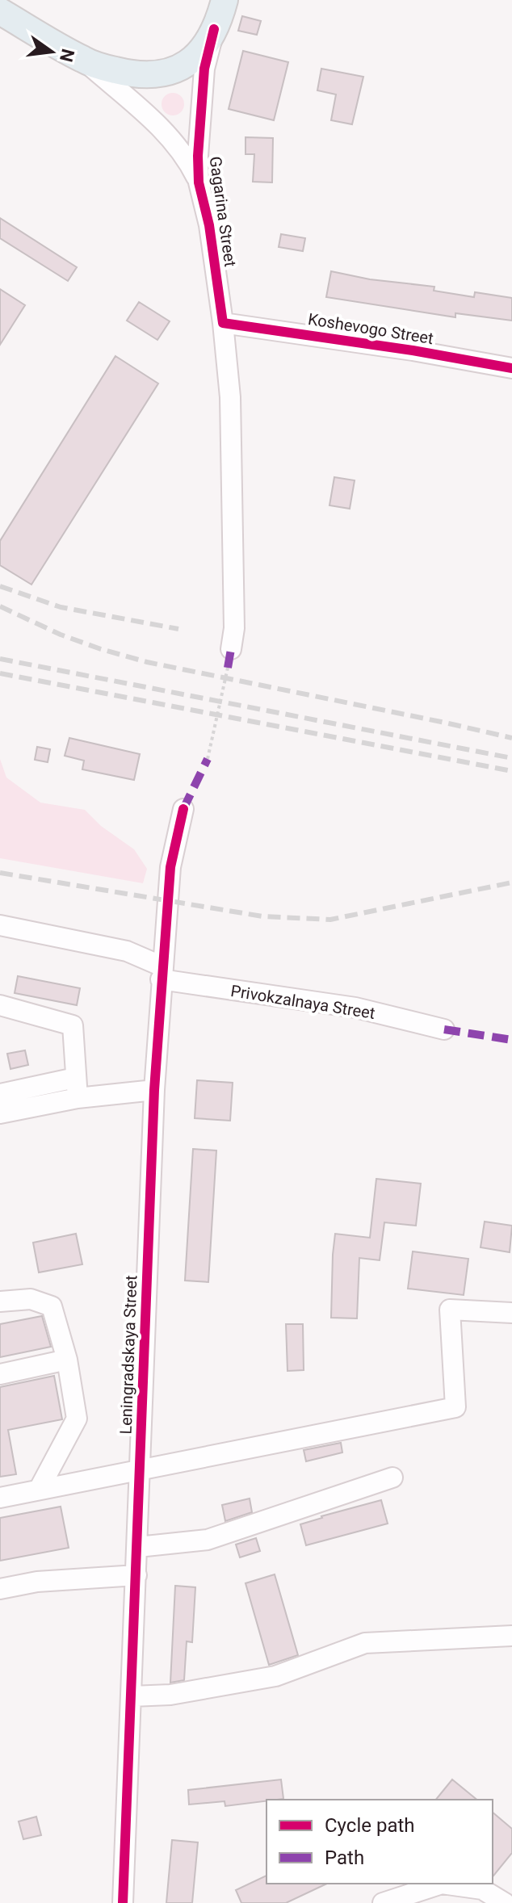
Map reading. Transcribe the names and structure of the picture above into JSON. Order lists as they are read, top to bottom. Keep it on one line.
{"streets":{"main road":["Gagarina Street"],"street":["Koshevogo Street","Privokzalnaya Street","Leningradskaya Street"]},"crossings":[["Gagarina Street","Koshevogo Street"],["Privokzalnaya Street","Leningradskaya Street"]],"legend":["Cycle path","Path"],"north":"right"}
